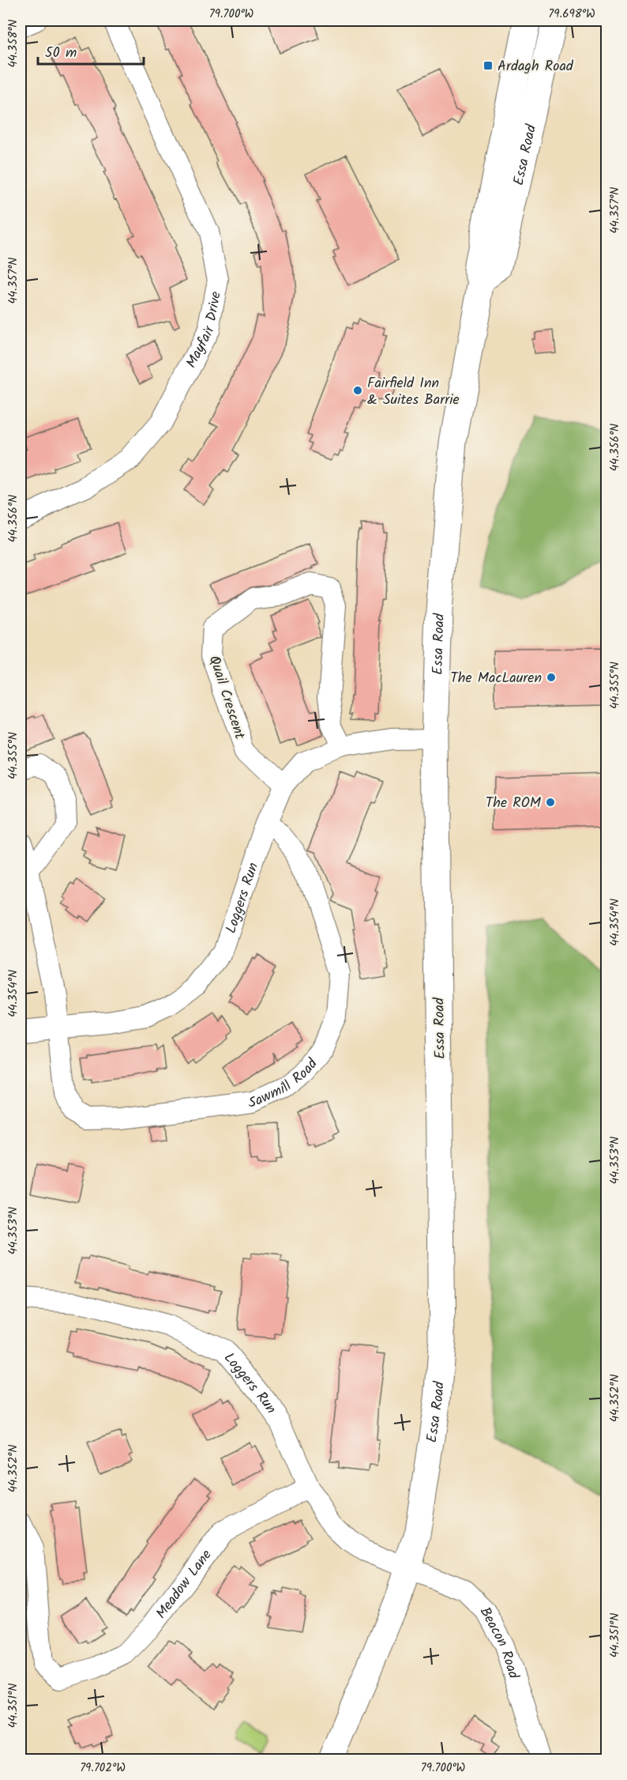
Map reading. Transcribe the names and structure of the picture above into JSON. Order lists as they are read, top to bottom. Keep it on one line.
{"streets":{"main road":["Essa Road"],"street":["Mayfair Drive","Quail Crescent","Loggers Run","Sawmill Road","Meadow Lane","Beacon Road"]},"crossings":[["Essa Road","Loggers Run"],["Essa Road","Beacon Road"],["Quail Crescent","Loggers Run"],["Loggers Run","Sawmill Road"],["Loggers Run","Meadow Lane"],["Loggers Run","Beacon Road"]],"places":{"transit":["Ardagh Road"],"other":["Fairfield Inn & Suites Barrie","The MacLauren","The ROM"]},"scale_bar":"50 m","coordinates":["79.700°W","79.698°W","44.358°N","44.357°N","44.356°N","44.355°N","44.354°N","44.353°N","44.352°N","44.351°N","79.702°W"]}
